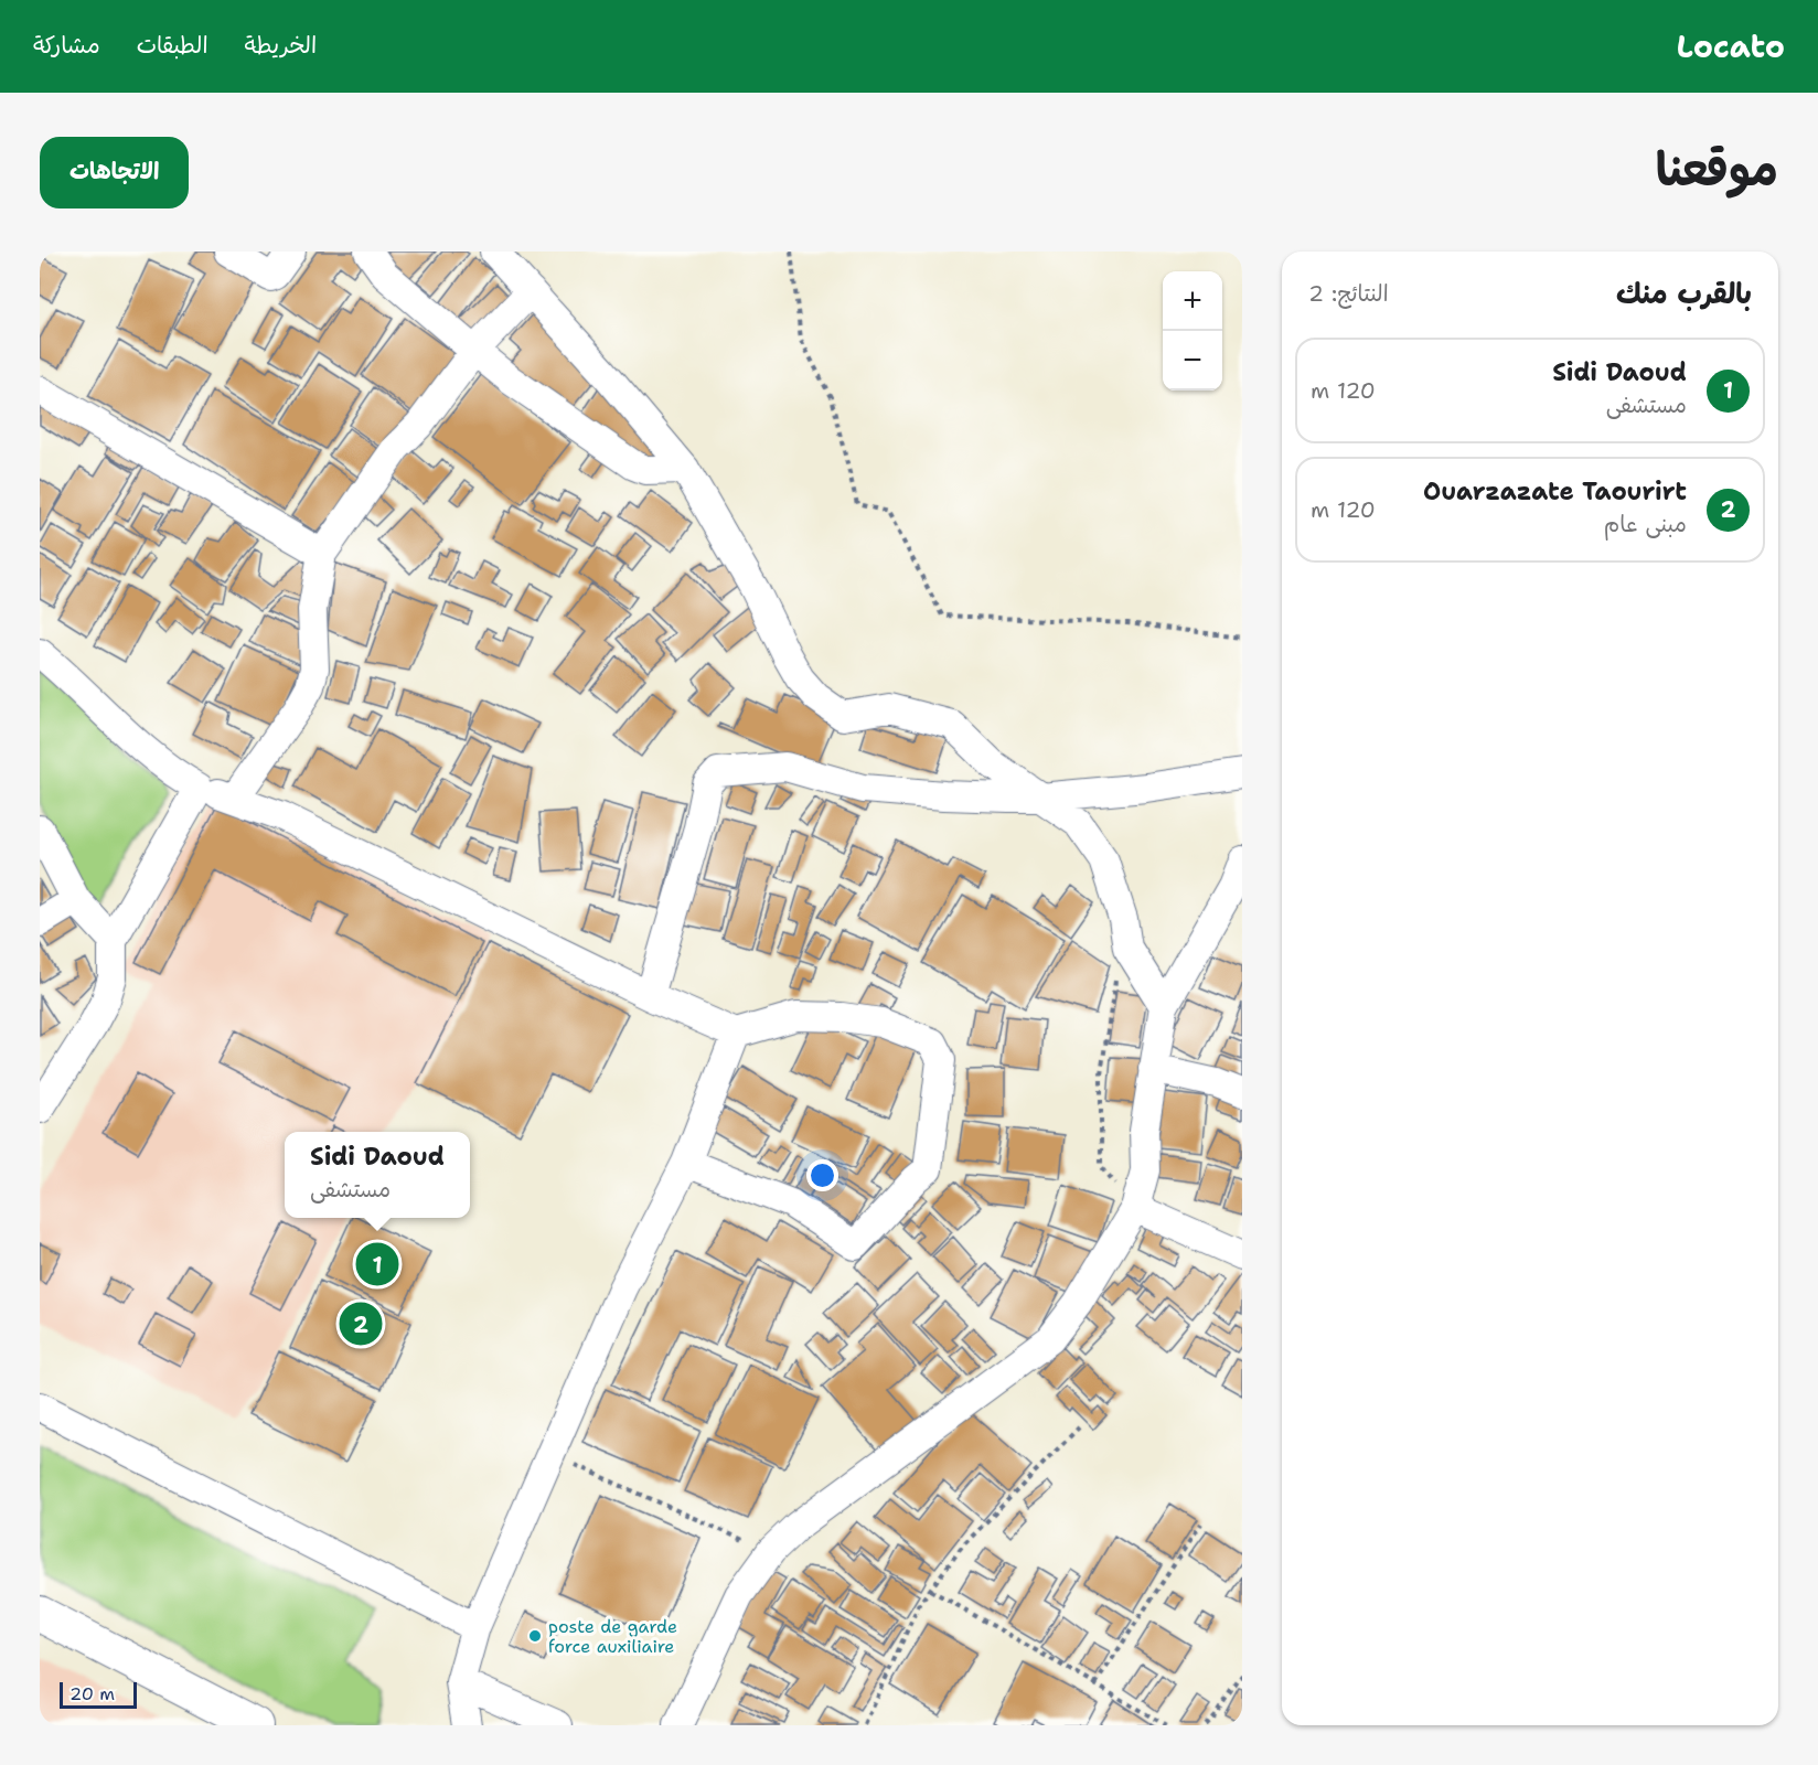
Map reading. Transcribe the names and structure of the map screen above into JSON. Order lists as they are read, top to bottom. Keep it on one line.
{"places":["poste de garde force auxiliaire"],"scale_bar":"20 m","page":{"header":"Locato","nav":["الخريطة","الطبقات","مشاركة"],"title":"موقعنا","buttons":"الاتجاهات","heading":["بالقرب منك","النتائج: 2"],"map_buttons":["+","−"],"list":[{"mark":"1","name":"Sidi Daoud","note":"مستشفى","value":"120 m"},{"mark":"2","name":"Ouarzazate Taourirt","note":"مبنى عام","value":"120 m"}],"popup":["Sidi Daoud","مستشفى"],"pins":["1","2"],"scale":"20 m"}}
